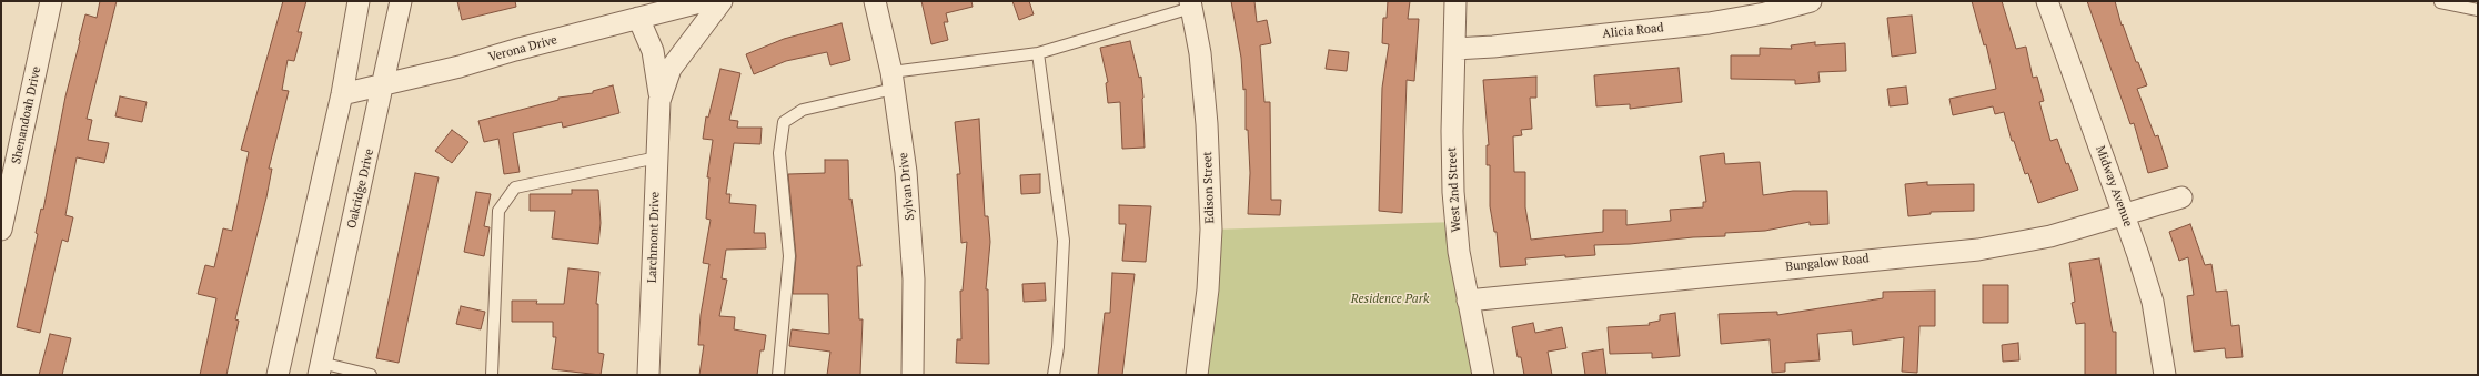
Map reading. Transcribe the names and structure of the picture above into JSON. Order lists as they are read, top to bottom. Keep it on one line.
{"streets":{"street":["Alicia Road","Verona Drive","Shenandoah Drive","Sylvan Drive","Midway Avenue","Edison Street","Oakridge Drive","West 2nd Street","Larchmont Drive","Bungalow Road"]},"crossings":[["Alicia Road","West 2nd Street"],["Verona Drive","Oakridge Drive"],["Verona Drive","Larchmont Drive"],["Midway Avenue","Bungalow Road"],["West 2nd Street","Bungalow Road"]],"parks":["Residence Park"]}
